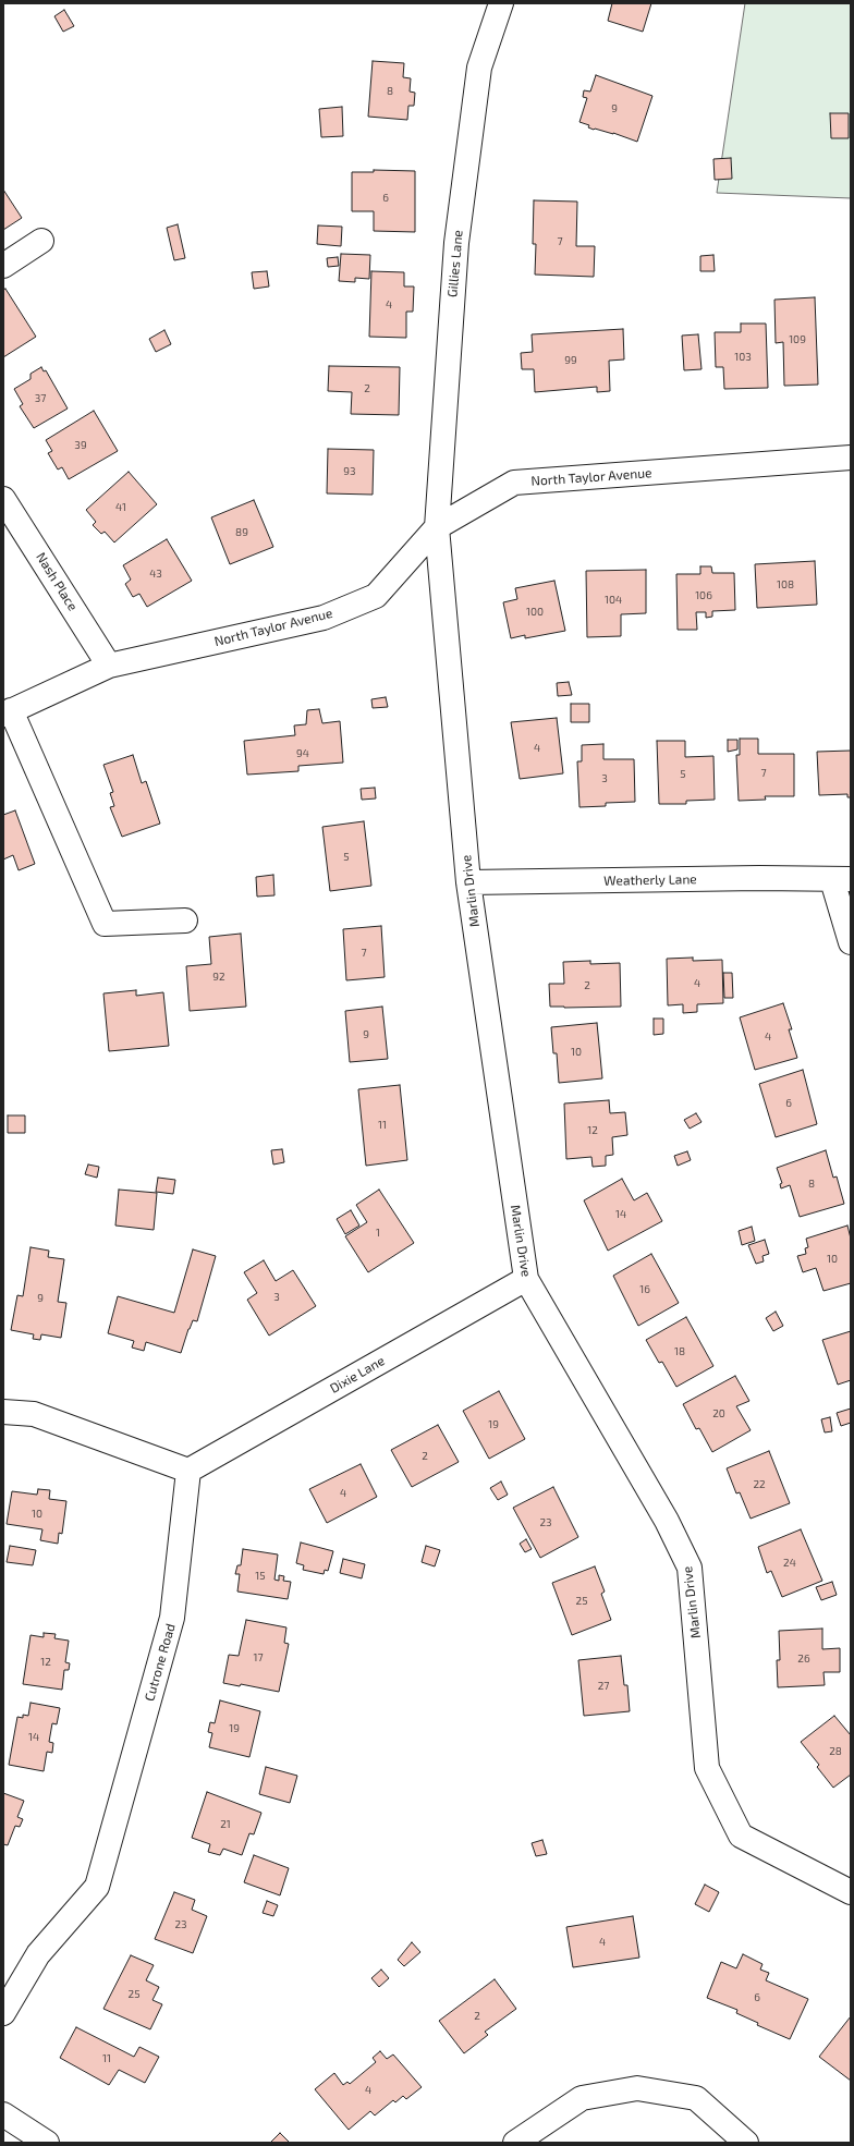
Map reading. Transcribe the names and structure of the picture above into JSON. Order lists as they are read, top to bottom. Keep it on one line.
{"streets":{"street":["Gillies Lane","North Taylor Avenue","Nash Place","Weatherly Lane","Marlin Drive","Dixie Lane","Cutrone Road"]},"crossings":[["Gillies Lane","North Taylor Avenue"],["Gillies Lane","Marlin Drive"],["North Taylor Avenue","Nash Place"],["North Taylor Avenue","Marlin Drive"],["Weatherly Lane","Marlin Drive"],["Marlin Drive","Dixie Lane"],["Dixie Lane","Cutrone Road"]],"house_numbers":["8","9","6","7","4","109","103","99","2","37","39","93","41","89","43","108","106","104","100","4","94","7","5","3","5","7","92","4","2","9","4","10","6","11","12","8","14","1","10","16","3","9","18","20","19","2","22","4","10","23","24","15","25","17","26","12","27","19","14","28","21","23","4","25","6","2","11","4"]}
